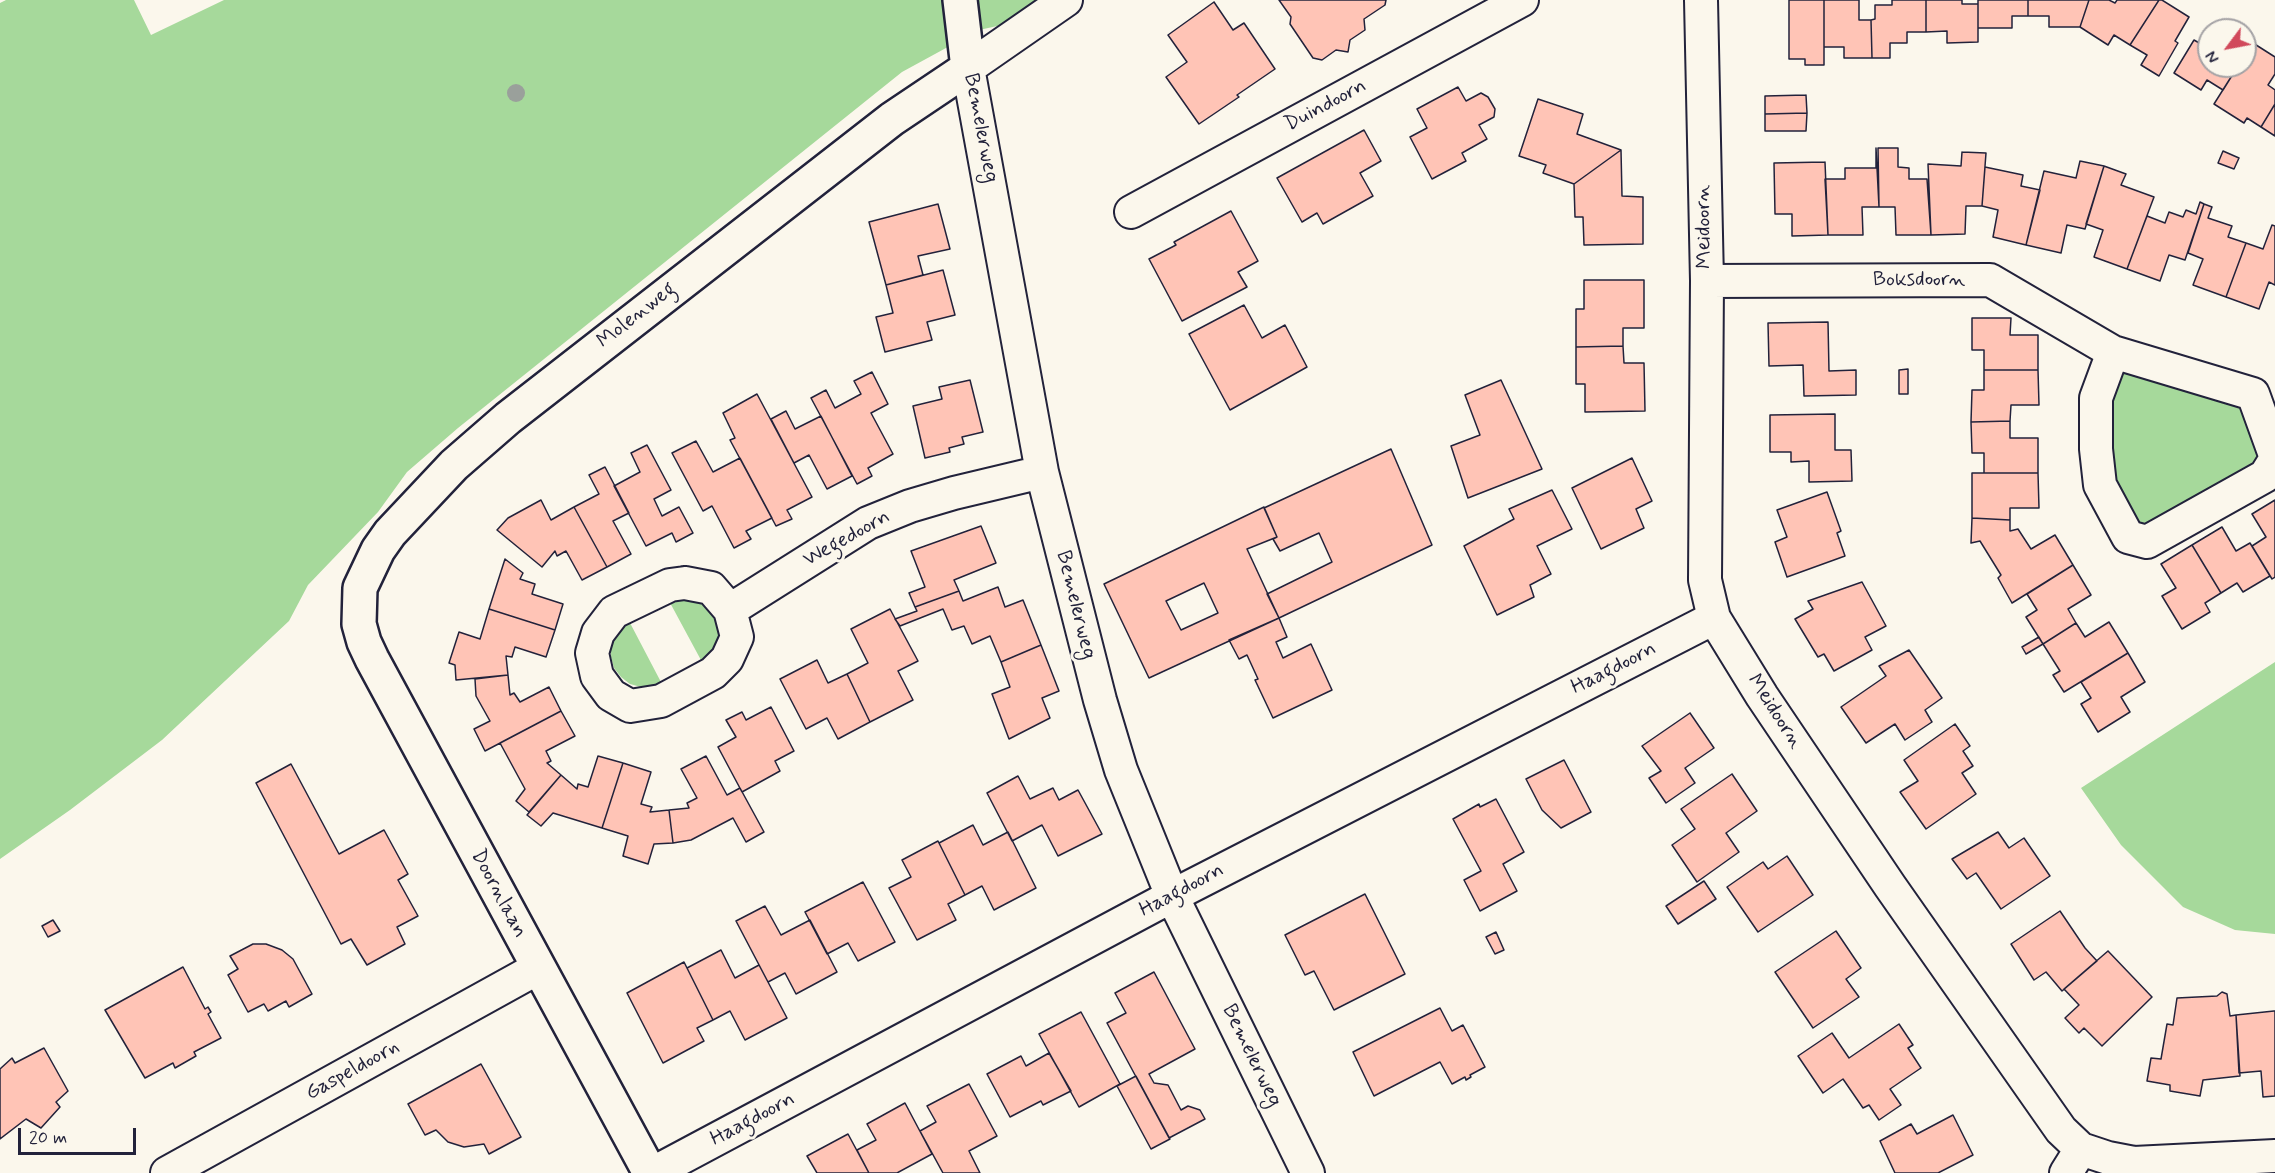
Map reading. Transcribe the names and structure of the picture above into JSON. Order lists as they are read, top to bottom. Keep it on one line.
{"streets":{"street":["Duindoorn","Bemelerweg","Meidoorn","Boksdoorn","Molenweg","Wegedoorn","Haagdoorn","Doornlaan","Gaspeldoorn"]},"crossings":[["Bemelerweg","Molenweg"],["Bemelerweg","Wegedoorn"],["Bemelerweg","Haagdoorn"],["Meidoorn","Boksdoorn"],["Meidoorn","Haagdoorn"],["Molenweg","Doornlaan"],["Haagdoorn","Doornlaan"],["Doornlaan","Gaspeldoorn"]],"scale_bar":"20 m","north":"bottom left"}
